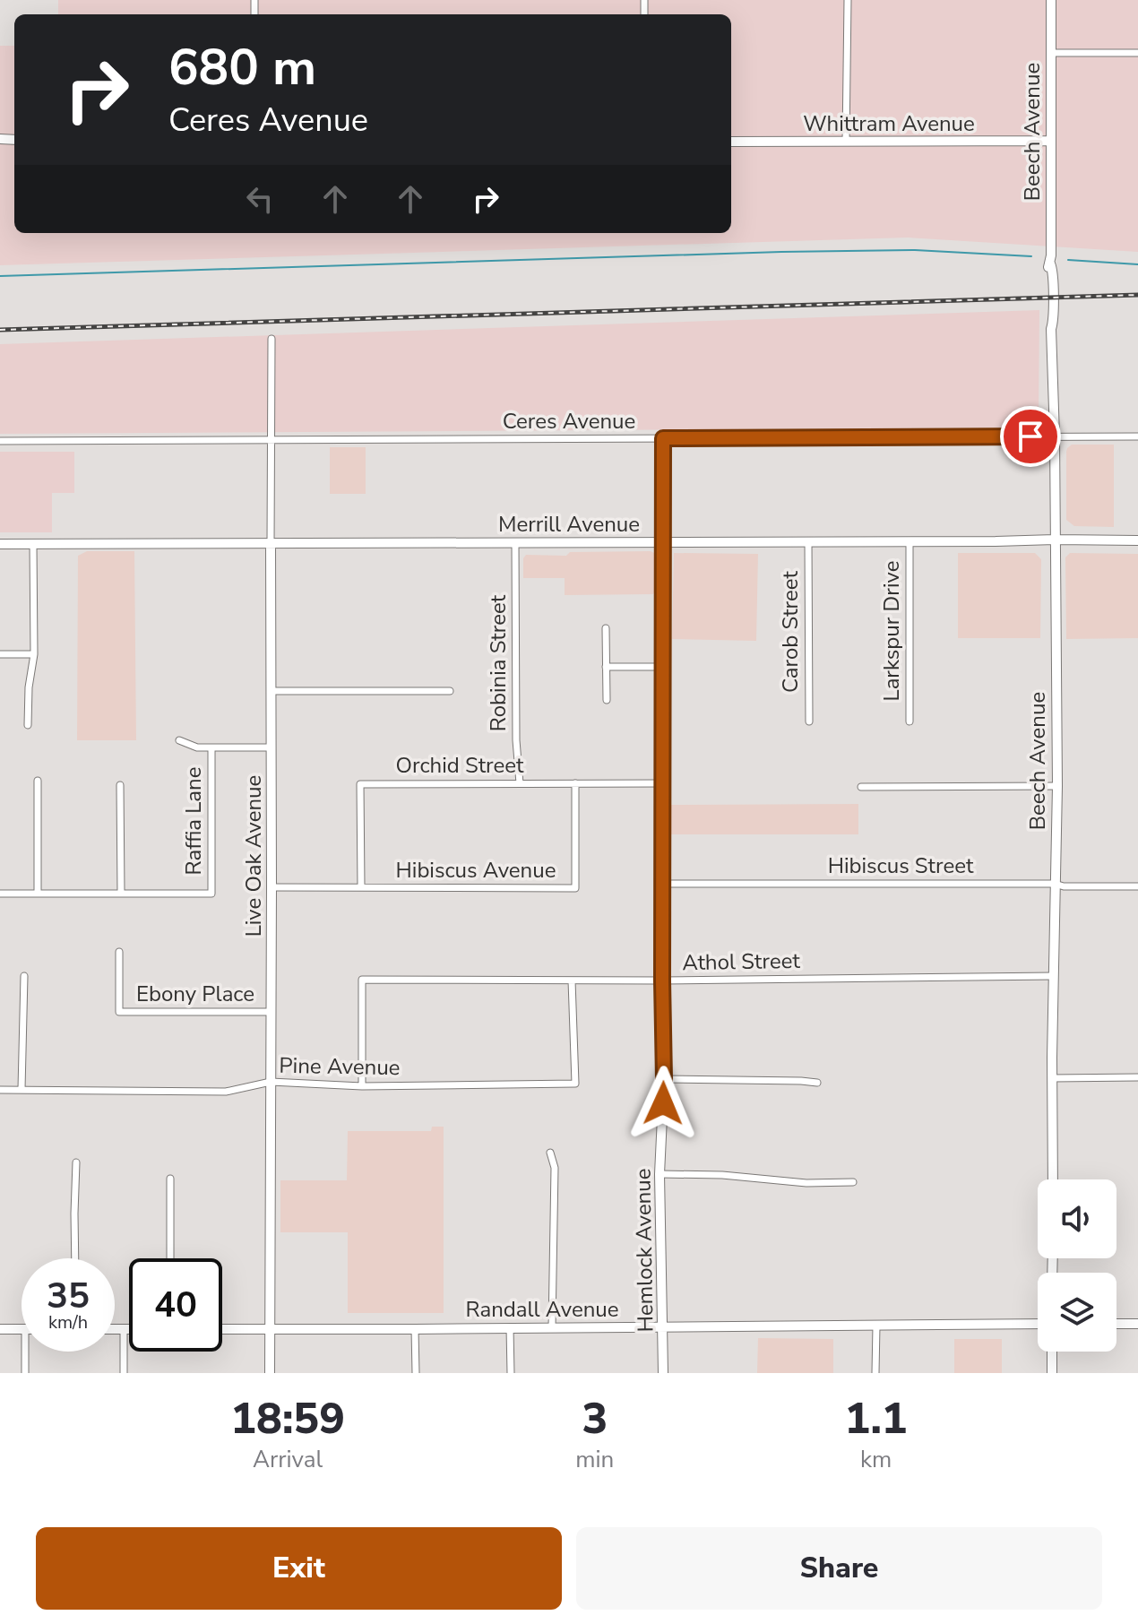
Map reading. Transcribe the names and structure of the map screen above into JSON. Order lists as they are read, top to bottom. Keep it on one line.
{"streets":{"street":["Whittram Avenue","Beech Avenue","Ceres Avenue","Merrill Avenue","Larkspur Drive","Carob Street","Robinia Street","Orchid Street","Raffia Lane","Live Oak Avenue","Hibiscus Street","Hibiscus Avenue","Athol Street","Ebony Place","Pine Avenue","Hemlock Avenue","Randall Avenue"]},"crossings":[["Whittram Avenue","Beech Avenue"],["Beech Avenue","Ceres Avenue"],["Beech Avenue","Merrill Avenue"],["Beech Avenue","Hibiscus Street"],["Beech Avenue","Athol Street"],["Ceres Avenue","Live Oak Avenue"],["Ceres Avenue","Hemlock Avenue"],["Merrill Avenue","Larkspur Drive"],["Merrill Avenue","Carob Street"],["Merrill Avenue","Robinia Street"],["Merrill Avenue","Live Oak Avenue"],["Merrill Avenue","Hemlock Avenue"],["Robinia Street","Orchid Street"],["Orchid Street","Hibiscus Avenue"],["Orchid Street","Hemlock Avenue"],["Live Oak Avenue","Hibiscus Avenue"],["Live Oak Avenue","Ebony Place"],["Live Oak Avenue","Pine Avenue"],["Live Oak Avenue","Randall Avenue"],["Hibiscus Street","Hemlock Avenue"],["Athol Street","Pine Avenue"],["Athol Street","Hemlock Avenue"],["Hemlock Avenue","Randall Avenue"]],"page":{"turn":["680 m","Ceres Avenue"],"speed":"35 km/h","limit":"40","eta":["18:59","Arrival","3","min","1.1","km"],"buttons":["Exit","Share"]}}
